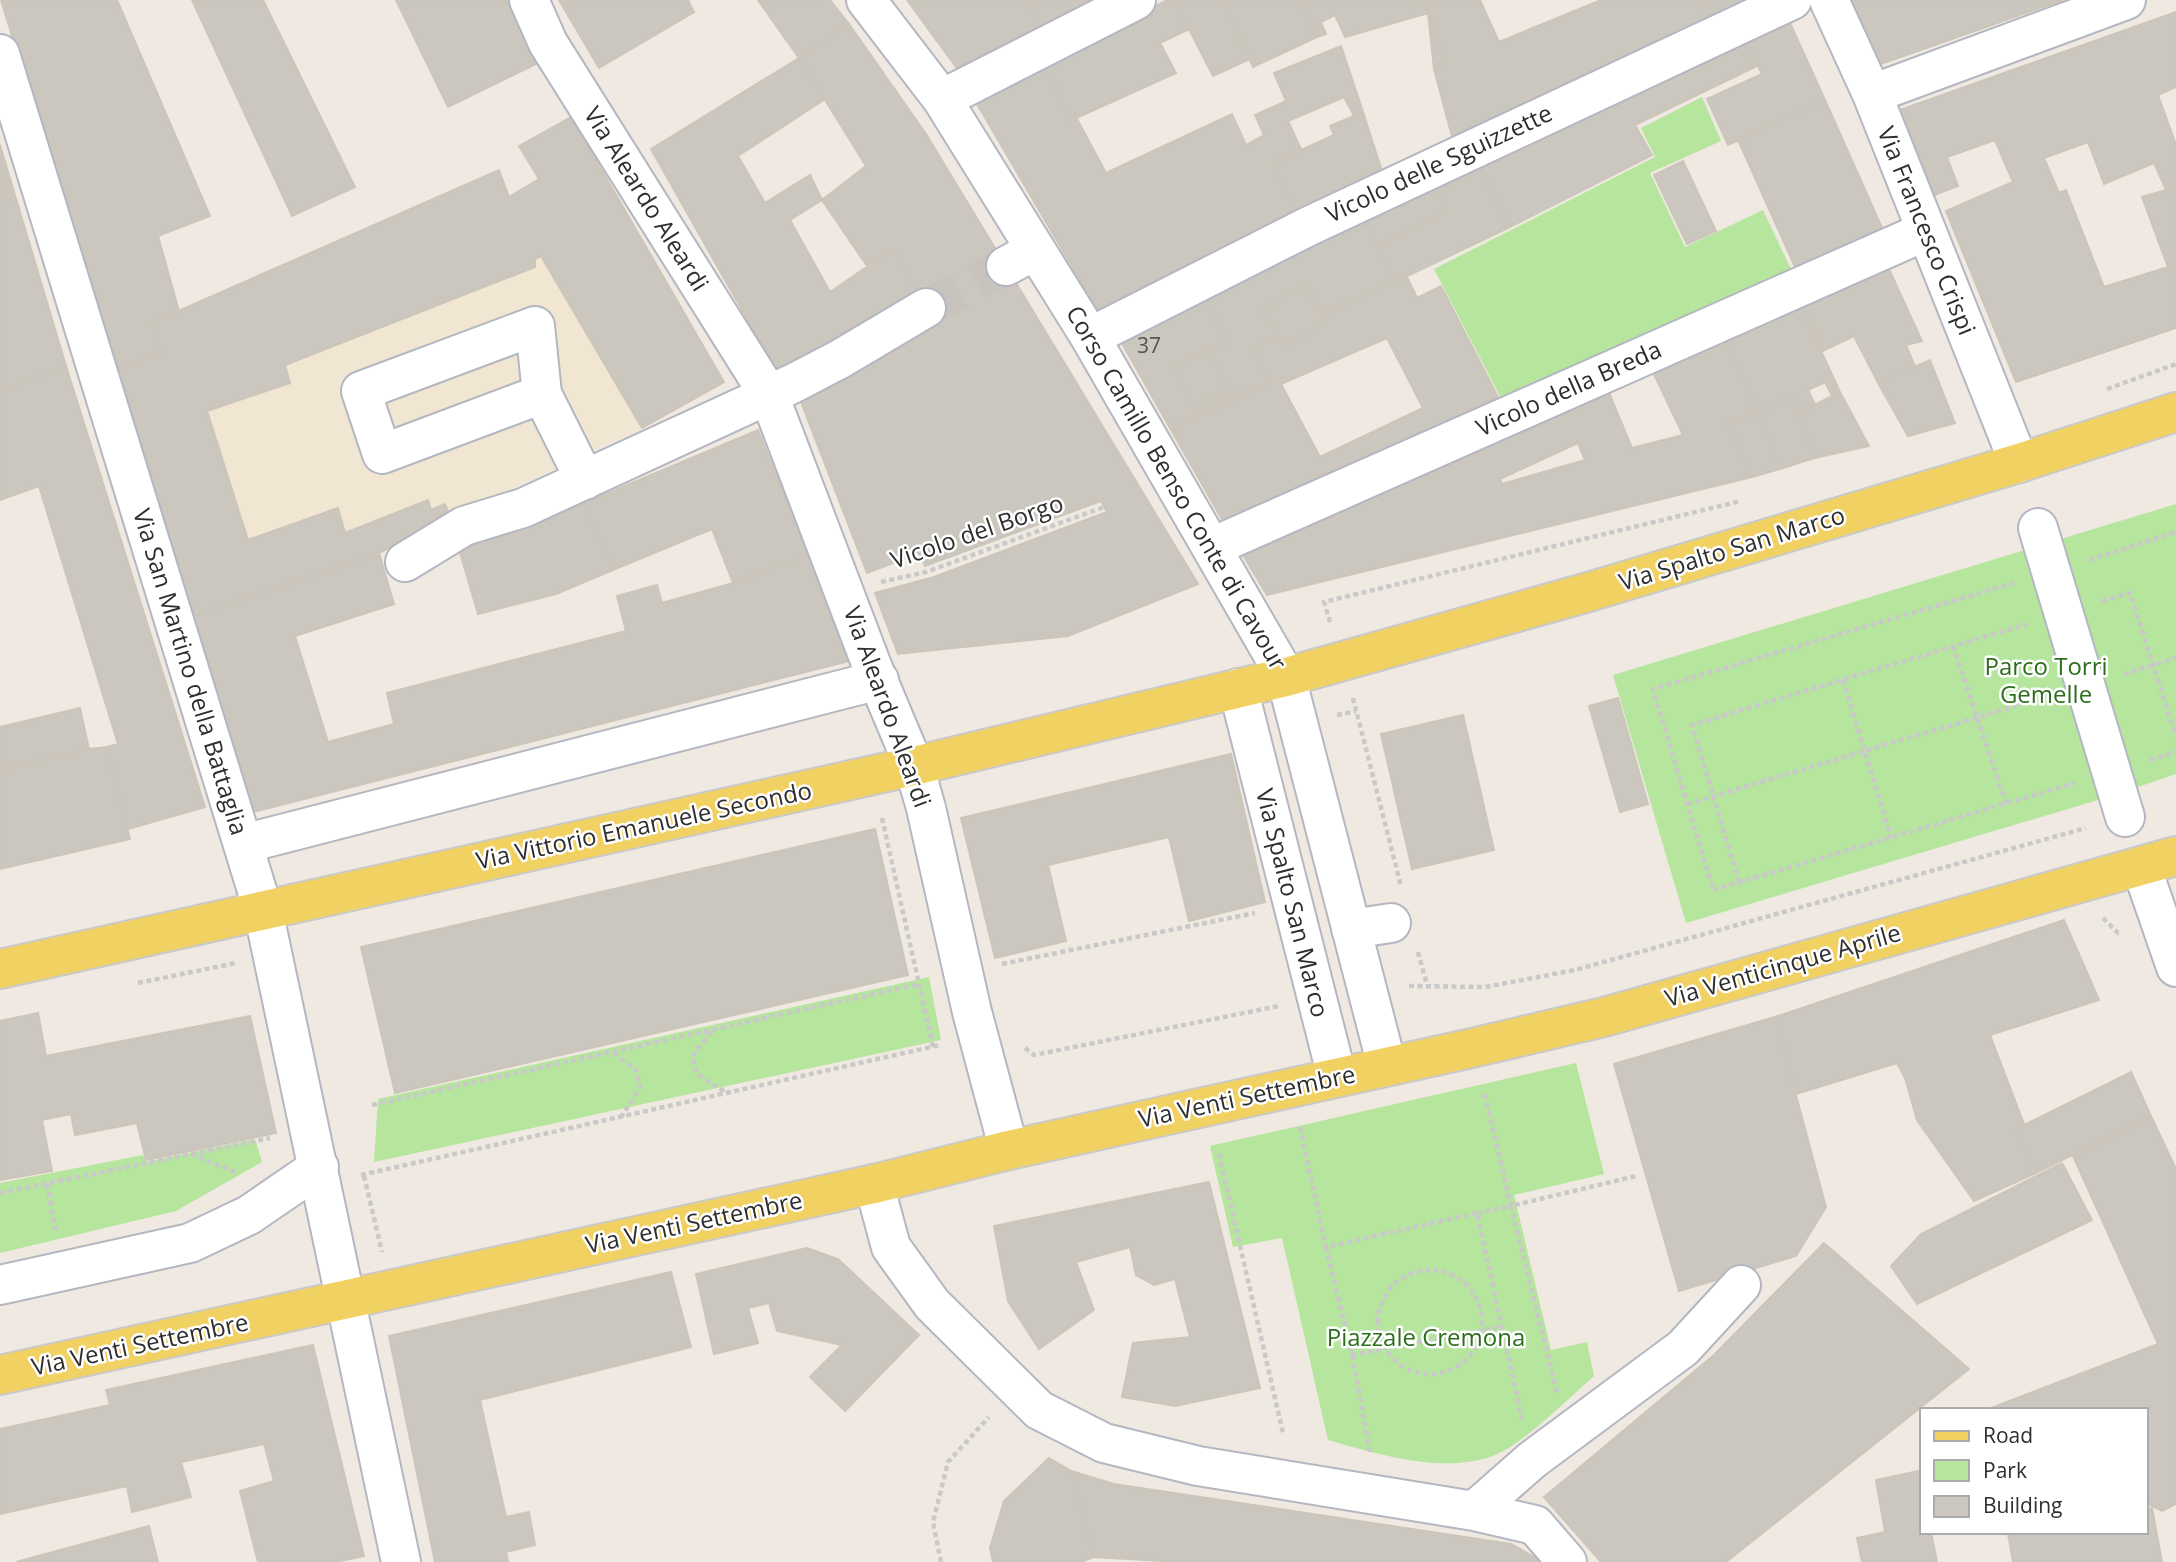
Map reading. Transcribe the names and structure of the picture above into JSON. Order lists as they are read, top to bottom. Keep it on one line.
{"streets":{"main road":["Via Spalto San Marco","Via Vittorio Emanuele Secondo","Via Venticinque Aprile","Via Venti Settembre"],"street":["Vicolo delle Sguizzette","Via Aleardo Aleardi","Via Francesco Crispi","Vicolo della Breda","Corso Camillo Benso Conte di Cavour","Via San Martino della Battaglia"],"path":["Vicolo del Borgo"]},"crossings":[["Vicolo delle Sguizzette","Corso Camillo Benso Conte di Cavour"],["Via Aleardo Aleardi","Via Vittorio Emanuele Secondo"],["Via Aleardo Aleardi","Via Venti Settembre"],["Via Francesco Crispi","Vicolo della Breda"],["Via Francesco Crispi","Via Spalto San Marco"],["Vicolo della Breda","Corso Camillo Benso Conte di Cavour"],["Corso Camillo Benso Conte di Cavour","Via Spalto San Marco"],["Corso Camillo Benso Conte di Cavour","Via Vittorio Emanuele Secondo"],["Corso Camillo Benso Conte di Cavour","Via Venticinque Aprile"],["Corso Camillo Benso Conte di Cavour","Via Venti Settembre"],["Via Spalto San Marco","Via Vittorio Emanuele Secondo"],["Via Spalto San Marco","Via Venti Settembre"],["Via San Martino della Battaglia","Via Vittorio Emanuele Secondo"],["Via San Martino della Battaglia","Via Venti Settembre"],["Via Venticinque Aprile","Via Venti Settembre"]],"parks":["Parco Torri Gemelle","Piazzale Cremona"],"house_numbers":["37"],"legend":["Road","Park","Building"]}
